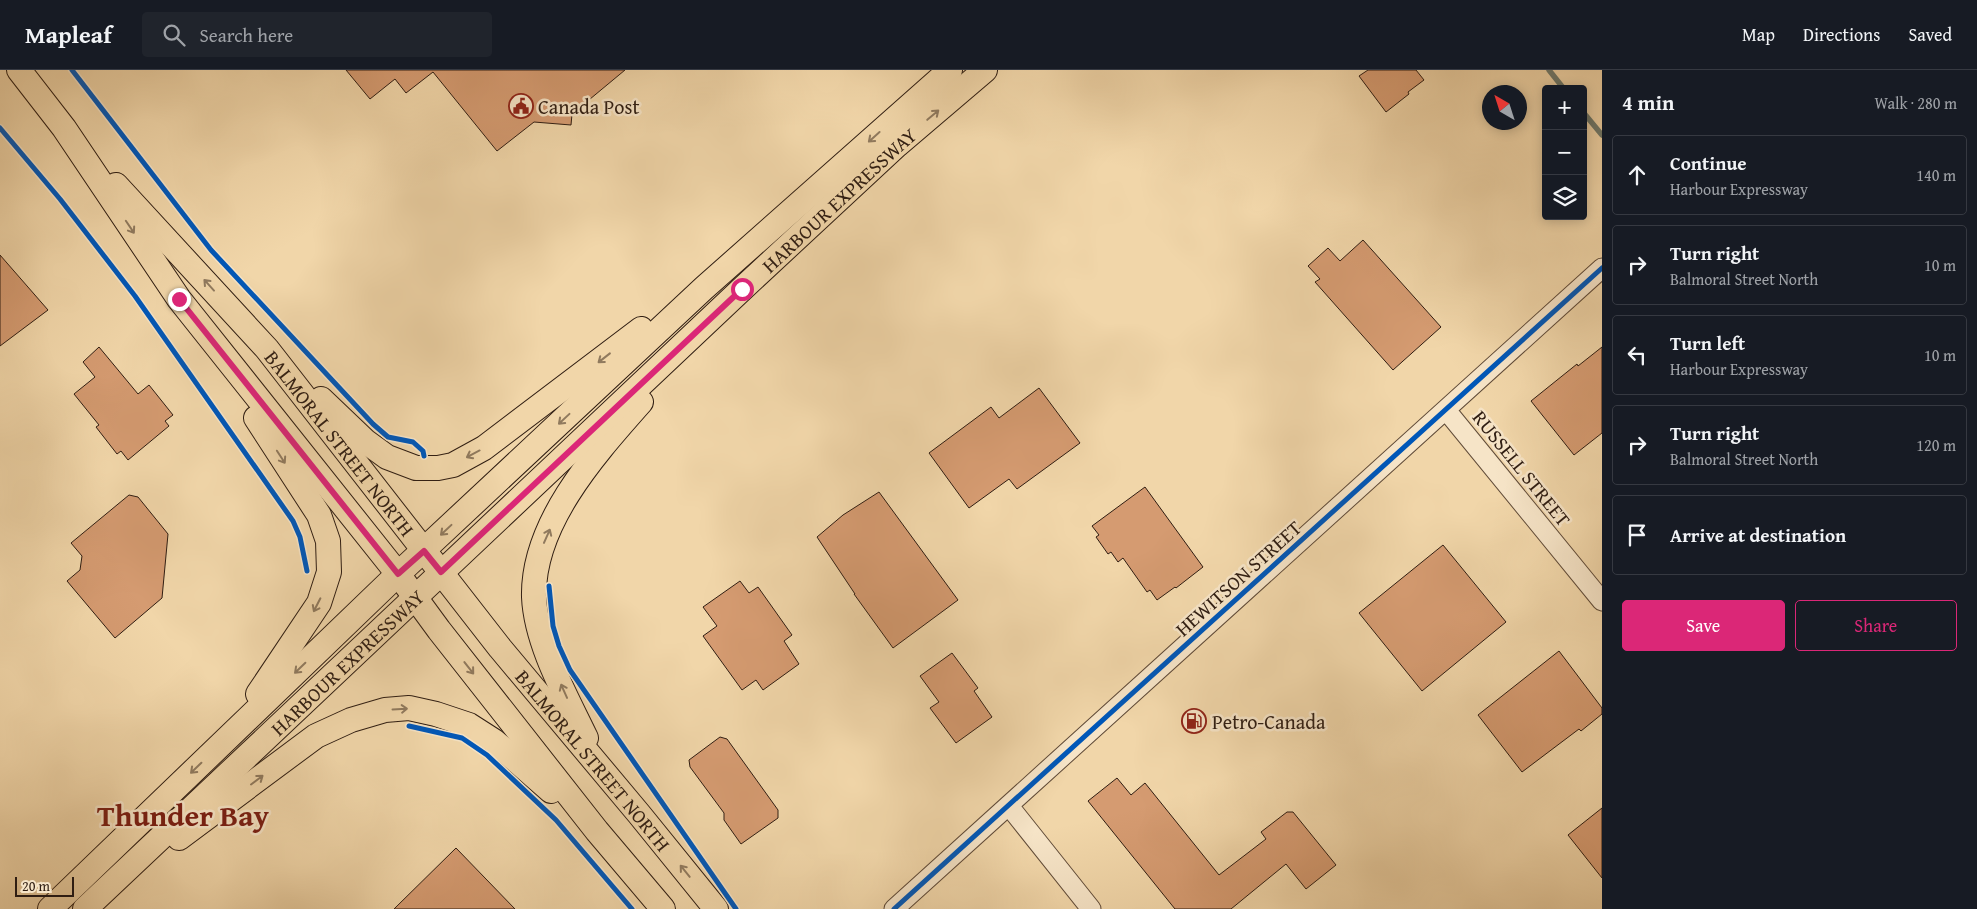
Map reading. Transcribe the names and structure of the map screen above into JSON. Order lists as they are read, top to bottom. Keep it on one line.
{"streets":{"main road":["HARBOUR EXPRESSWAY","BALMORAL STREET NORTH"],"street":["RUSSELL STREET","HEWITSON STREET"]},"crossings":[["HARBOUR EXPRESSWAY","BALMORAL STREET NORTH"],["RUSSELL STREET","HEWITSON STREET"]],"districts":["Thunder Bay"],"places":{"public building":["Canada Post"],"fuel station":["Petro-Canada"]},"scale_bar":"20 m","north":"top left","page":{"header":"Mapleaf","search":"Search here","nav":["Map","Directions","Saved"],"heading":["4 min","Walk · 280 m"],"map_buttons":["+","−"],"list":[["Continue","Harbour Expressway","140 m"],["Turn right","Balmoral Street North","10 m"],["Turn left","Harbour Expressway","10 m"],["Turn right","Balmoral Street North","120 m"],"Arrive at destination"],"buttons":["Save","Share"],"scale":"20 m"}}
